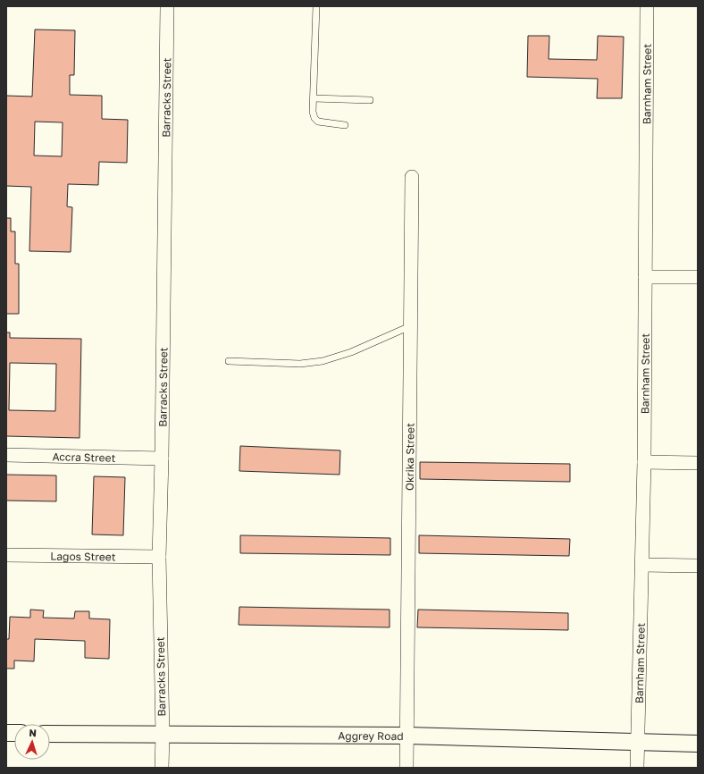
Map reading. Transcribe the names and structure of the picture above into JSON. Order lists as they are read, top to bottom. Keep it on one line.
{"streets":{"street":["Barnham Street","Barracks Street","Accra Street","Okrika Street","Lagos Street","Aggrey Road"]},"crossings":[["Barnham Street","Aggrey Road"],["Barracks Street","Accra Street"],["Barracks Street","Lagos Street"],["Barracks Street","Aggrey Road"],["Okrika Street","Aggrey Road"]],"north":"top"}
